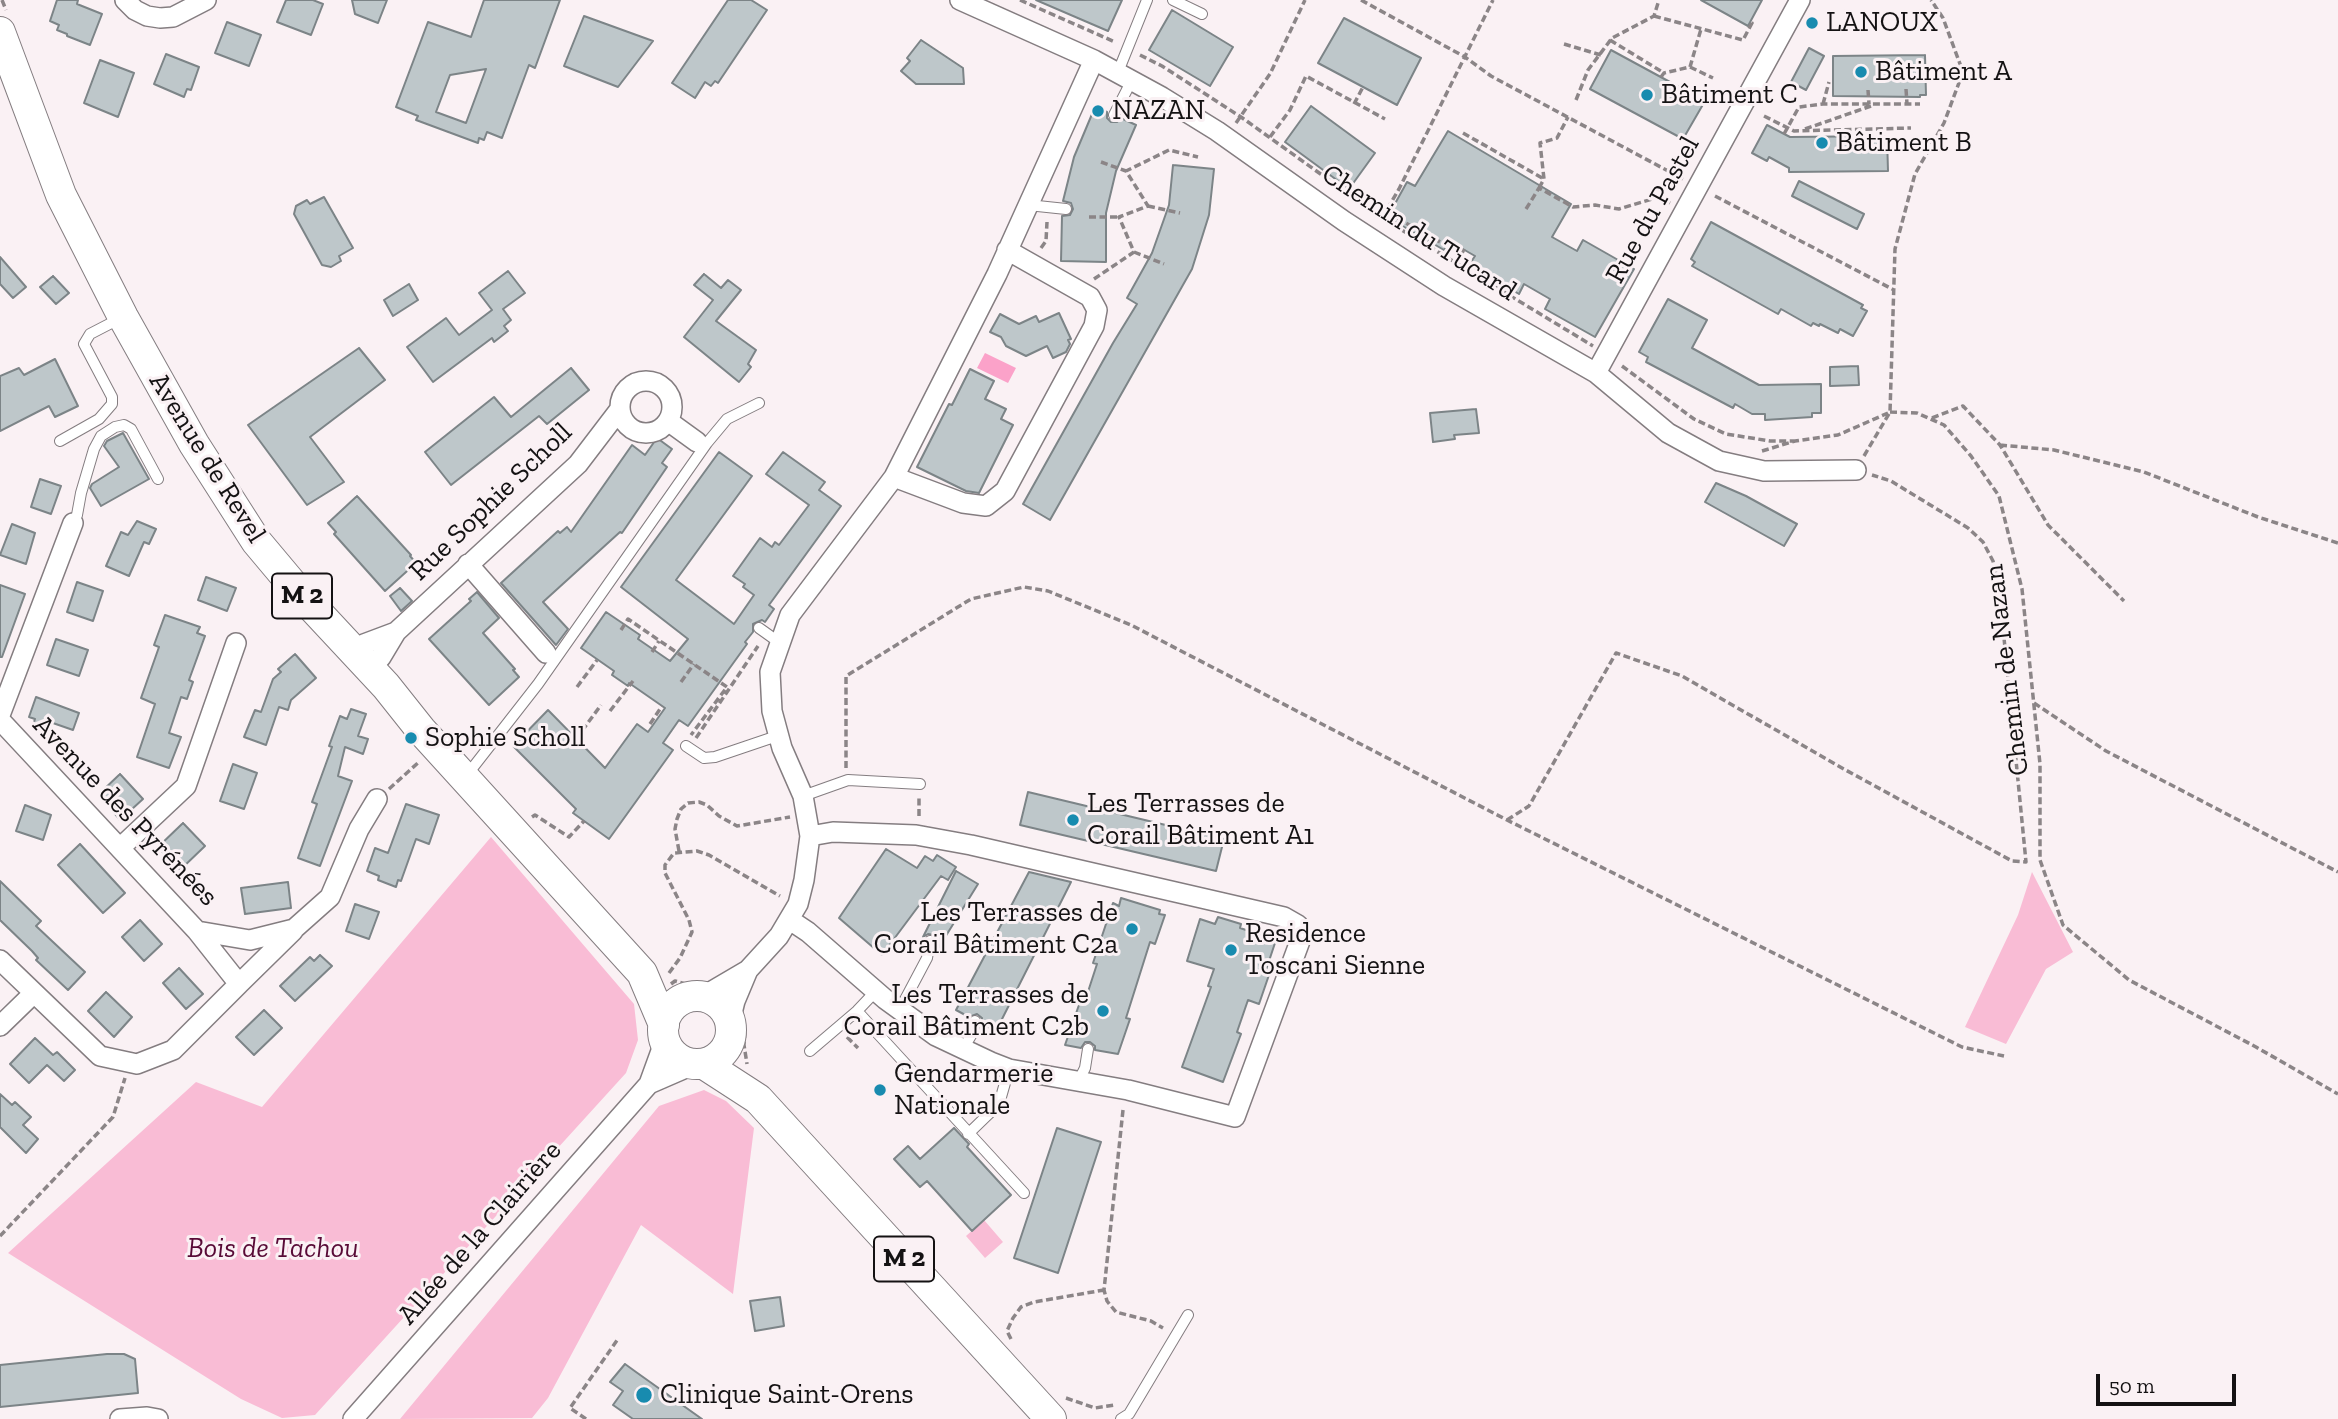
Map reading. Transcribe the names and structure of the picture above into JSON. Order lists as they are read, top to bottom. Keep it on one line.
{"streets":{"main road":["Avenue de Revel","M 2"],"street":["Rue du Pastel","Chemin du Tucard","Rue Sophie Scholl","Avenue des Pyrénées","Allée de la Clairière"],"path":["Chemin de Nazan"]},"crossings":[["Rue du Pastel","Chemin du Tucard"],["Avenue de Revel","Rue Sophie Scholl"],["Avenue de Revel","M 2"],["Avenue de Revel","Allée de la Clairière"],["M 2","Allée de la Clairière"]],"parks":["Bois de Tachou"],"places":["LANOUX","Bâtiment A","Bâtiment C","NAZAN","Bâtiment B","Sophie Scholl","Les Terrasses de Corail Bâtiment A1","Les Terrasses de Corail Bâtiment C2a","Residence Toscani Sienne","Les Terrasses de Corail Bâtiment C2b","Gendarmerie Nationale","Clinique Saint-Orens"],"scale_bar":"50 m"}
